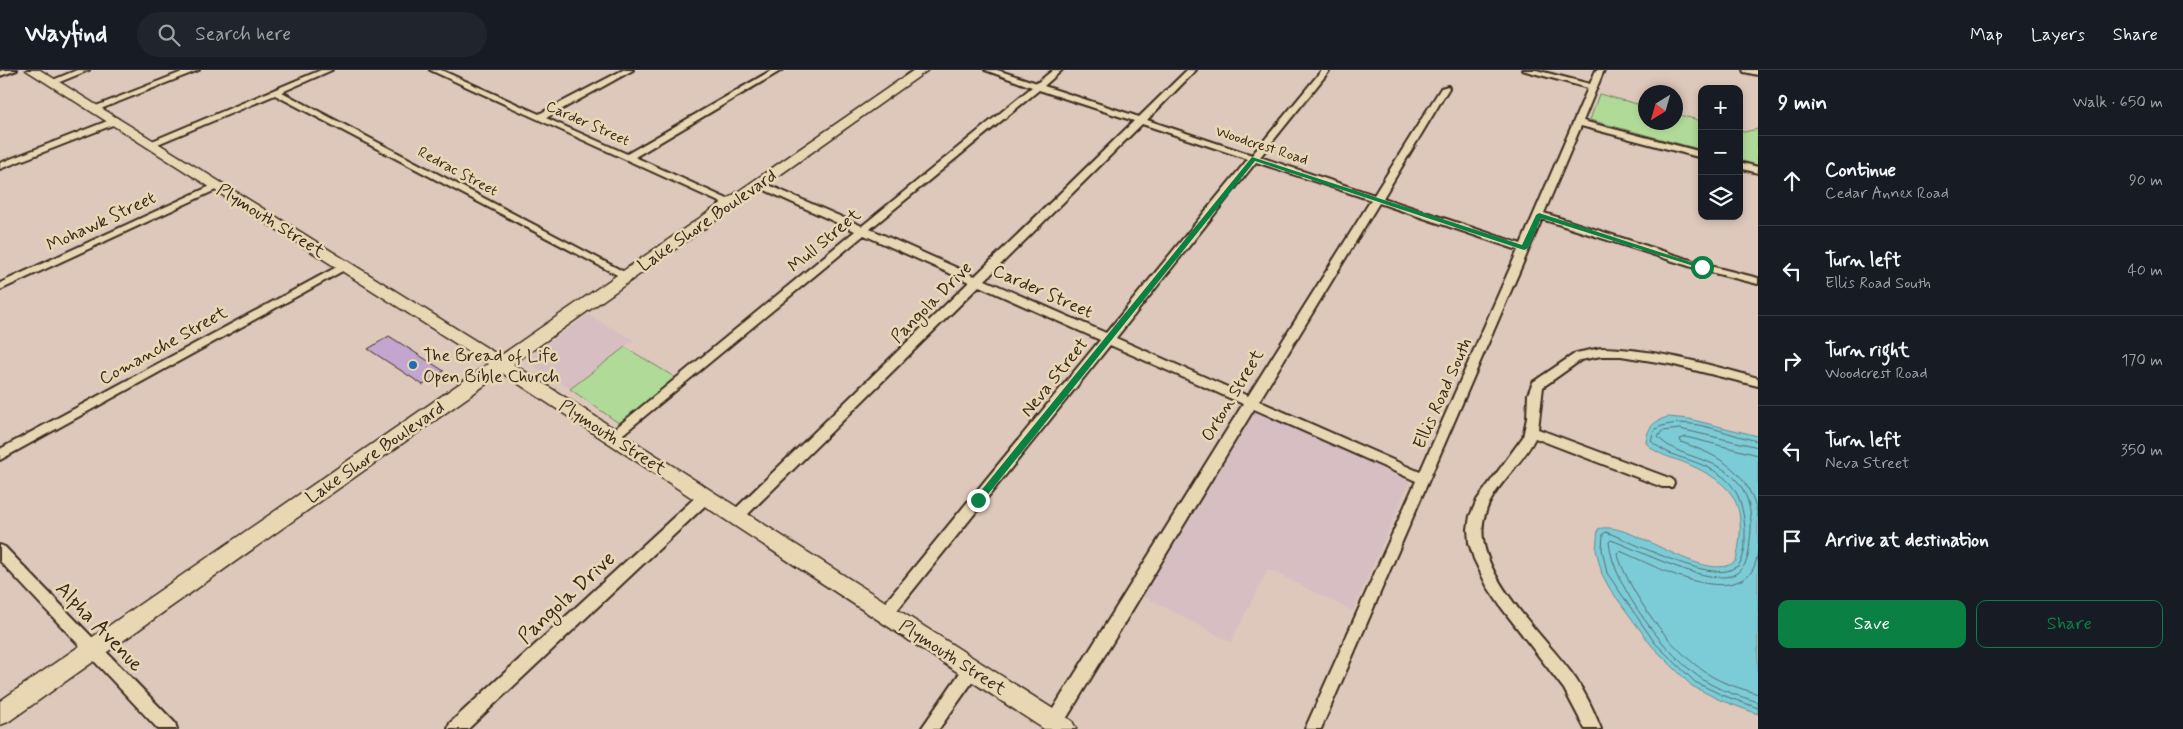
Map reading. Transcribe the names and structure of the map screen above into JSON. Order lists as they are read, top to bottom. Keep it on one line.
{"streets":{"street":["Carder Street","Woodcrest Road","Redrac Street","Plymouth Street","Lake Shore Boulevard","Mohawk Street","Mull Street","Pangola Drive","Comanche Street","Neva Street","Ellis Road South","Orton Street","Alpha Avenue"]},"crossings":[["Carder Street","Lake Shore Boulevard"],["Carder Street","Mull Street"],["Carder Street","Pangola Drive"],["Carder Street","Neva Street"],["Carder Street","Ellis Road South"],["Carder Street","Orton Street"],["Woodcrest Road","Mull Street"],["Woodcrest Road","Pangola Drive"],["Woodcrest Road","Neva Street"],["Woodcrest Road","Ellis Road South"],["Woodcrest Road","Orton Street"],["Redrac Street","Lake Shore Boulevard"],["Plymouth Street","Lake Shore Boulevard"],["Plymouth Street","Mohawk Street"],["Plymouth Street","Mull Street"],["Plymouth Street","Pangola Drive"],["Plymouth Street","Comanche Street"],["Plymouth Street","Neva Street"],["Plymouth Street","Orton Street"],["Lake Shore Boulevard","Alpha Avenue"]],"places":["The Bread of Life Open Bible Church"],"north":"bottom left","page":{"header":"Wayfind","search":"Search here","nav":["Map","Layers","Share"],"heading":["9 min","Walk · 650 m"],"map_buttons":["+","−"],"list":[["Continue","Cedar Annex Road","90 m"],["Turn left","Ellis Road South","40 m"],["Turn right","Woodcrest Road","170 m"],["Turn left","Neva Street","350 m"],"Arrive at destination"],"buttons":["Save","Share"]}}
